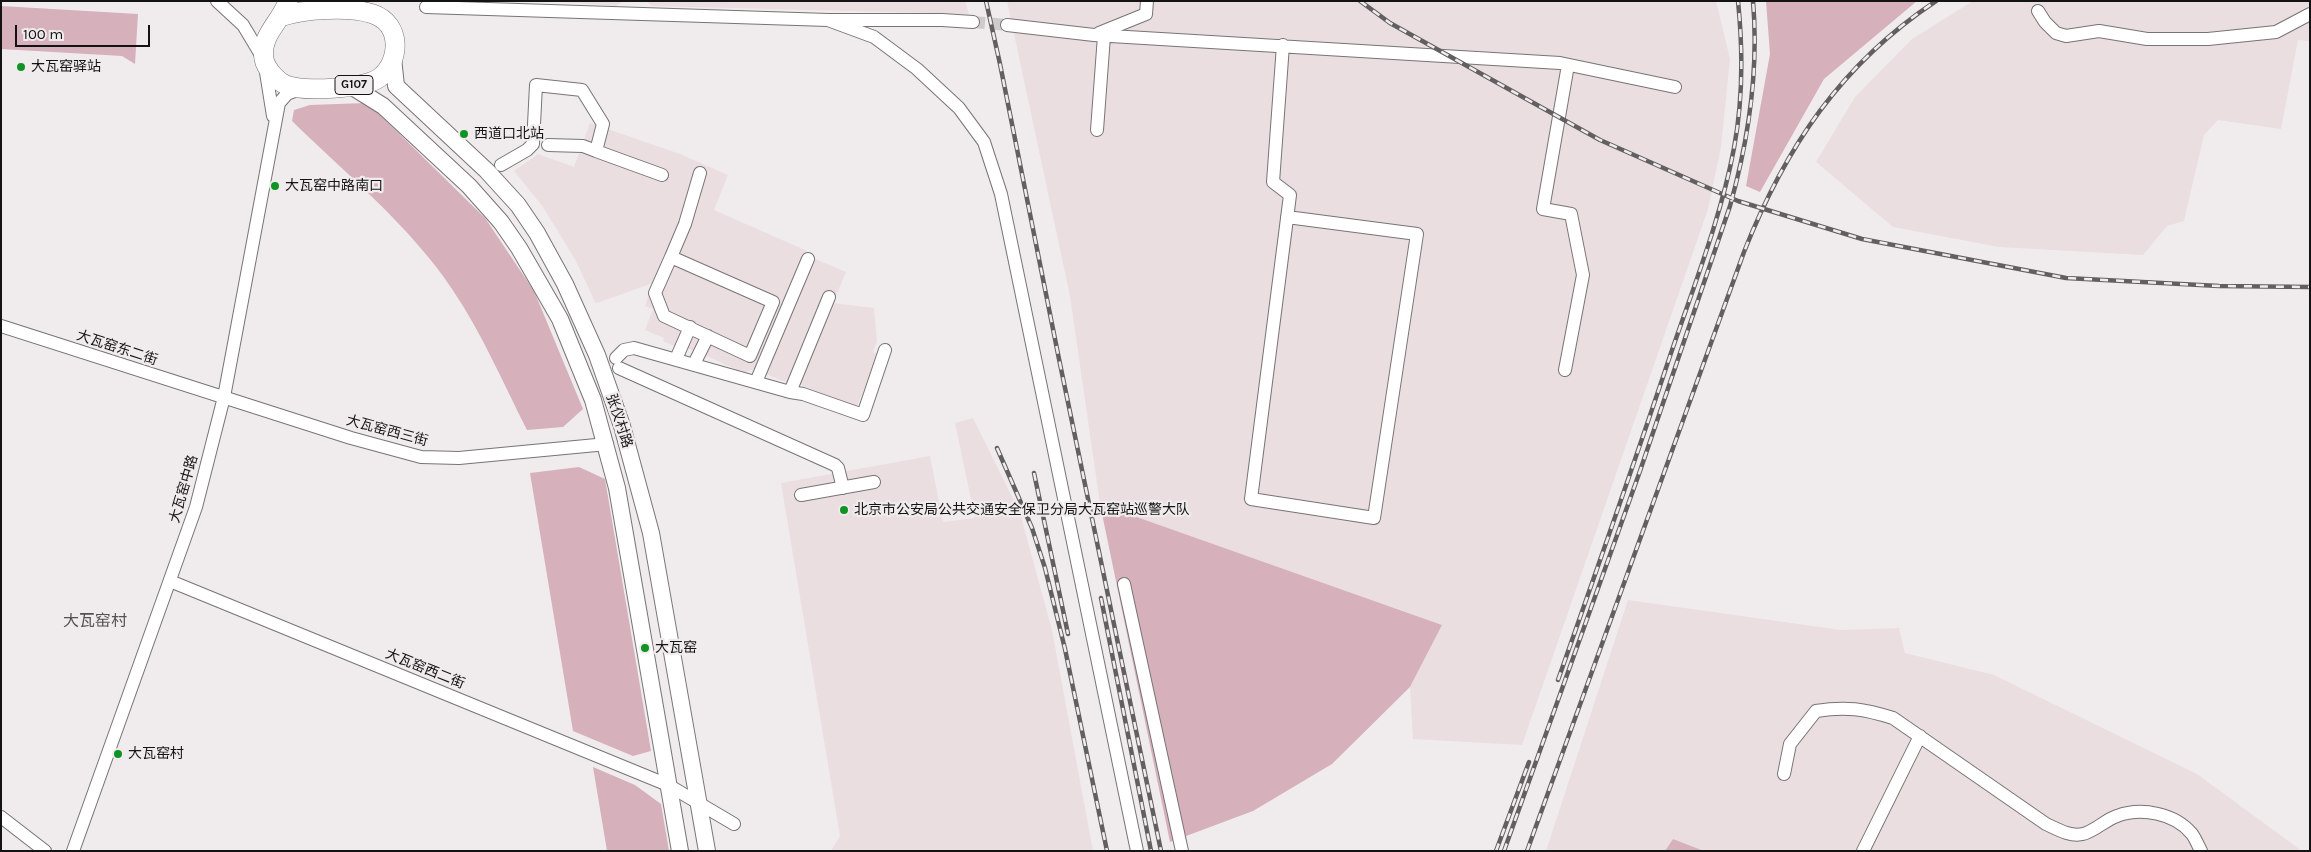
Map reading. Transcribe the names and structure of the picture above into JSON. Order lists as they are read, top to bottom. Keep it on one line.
{"streets":{"highway":["G107"],"main road":["张仪村路"],"street":["大瓦窑东二街","大瓦窑西三街","大瓦窑中路","大瓦窑西二街"]},"crossings":[["G107","张仪村路"],["G107","大瓦窑中路"],["大瓦窑东二街","大瓦窑西三街"],["大瓦窑东二街","大瓦窑中路"],["张仪村路","大瓦窑西三街"],["张仪村路","大瓦窑中路"],["张仪村路","大瓦窑西二街"],["大瓦窑西三街","大瓦窑中路"],["大瓦窑中路","大瓦窑西二街"]],"districts":["大瓦窑村"],"places":["大瓦窑驿站","西道口北站","大瓦窑中路南口","北京市公安局公共交通安全保卫分局大瓦窑站巡警大队","大瓦窑","大瓦窑村"],"scale_bar":"100 m"}
